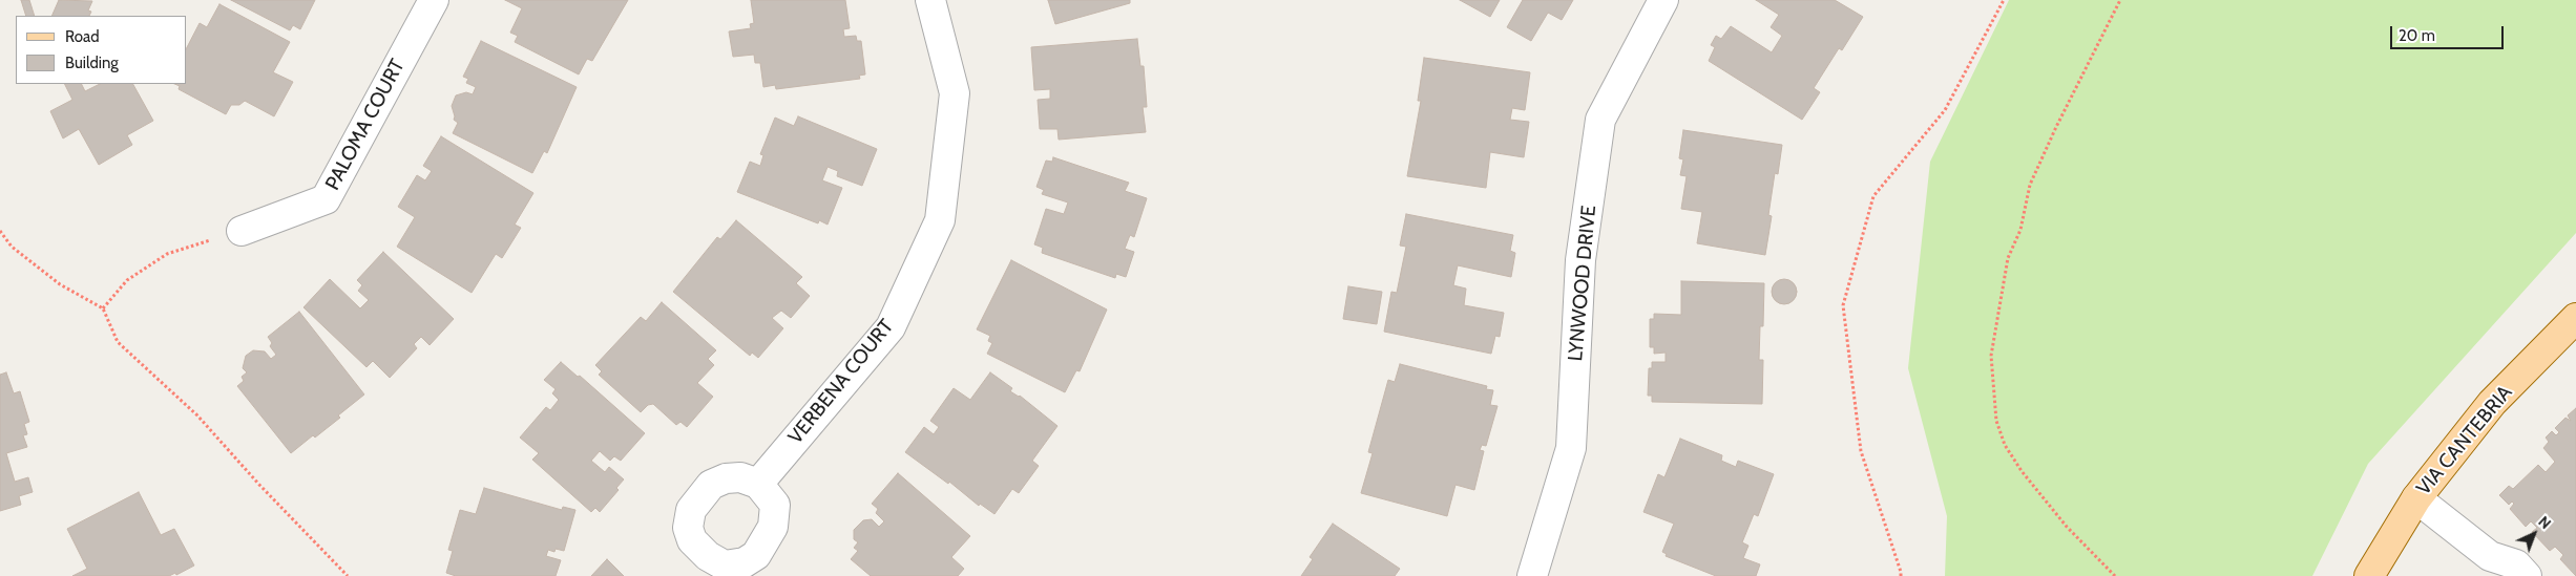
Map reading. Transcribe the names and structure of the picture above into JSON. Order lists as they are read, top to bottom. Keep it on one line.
{"streets":{"main road":["VIA CANTEBRIA"],"street":["PALOMA COURT","LYNWOOD DRIVE","VERBENA COURT"]},"legend":["Road","Building"],"scale_bar":"20 m","north":"top right"}
